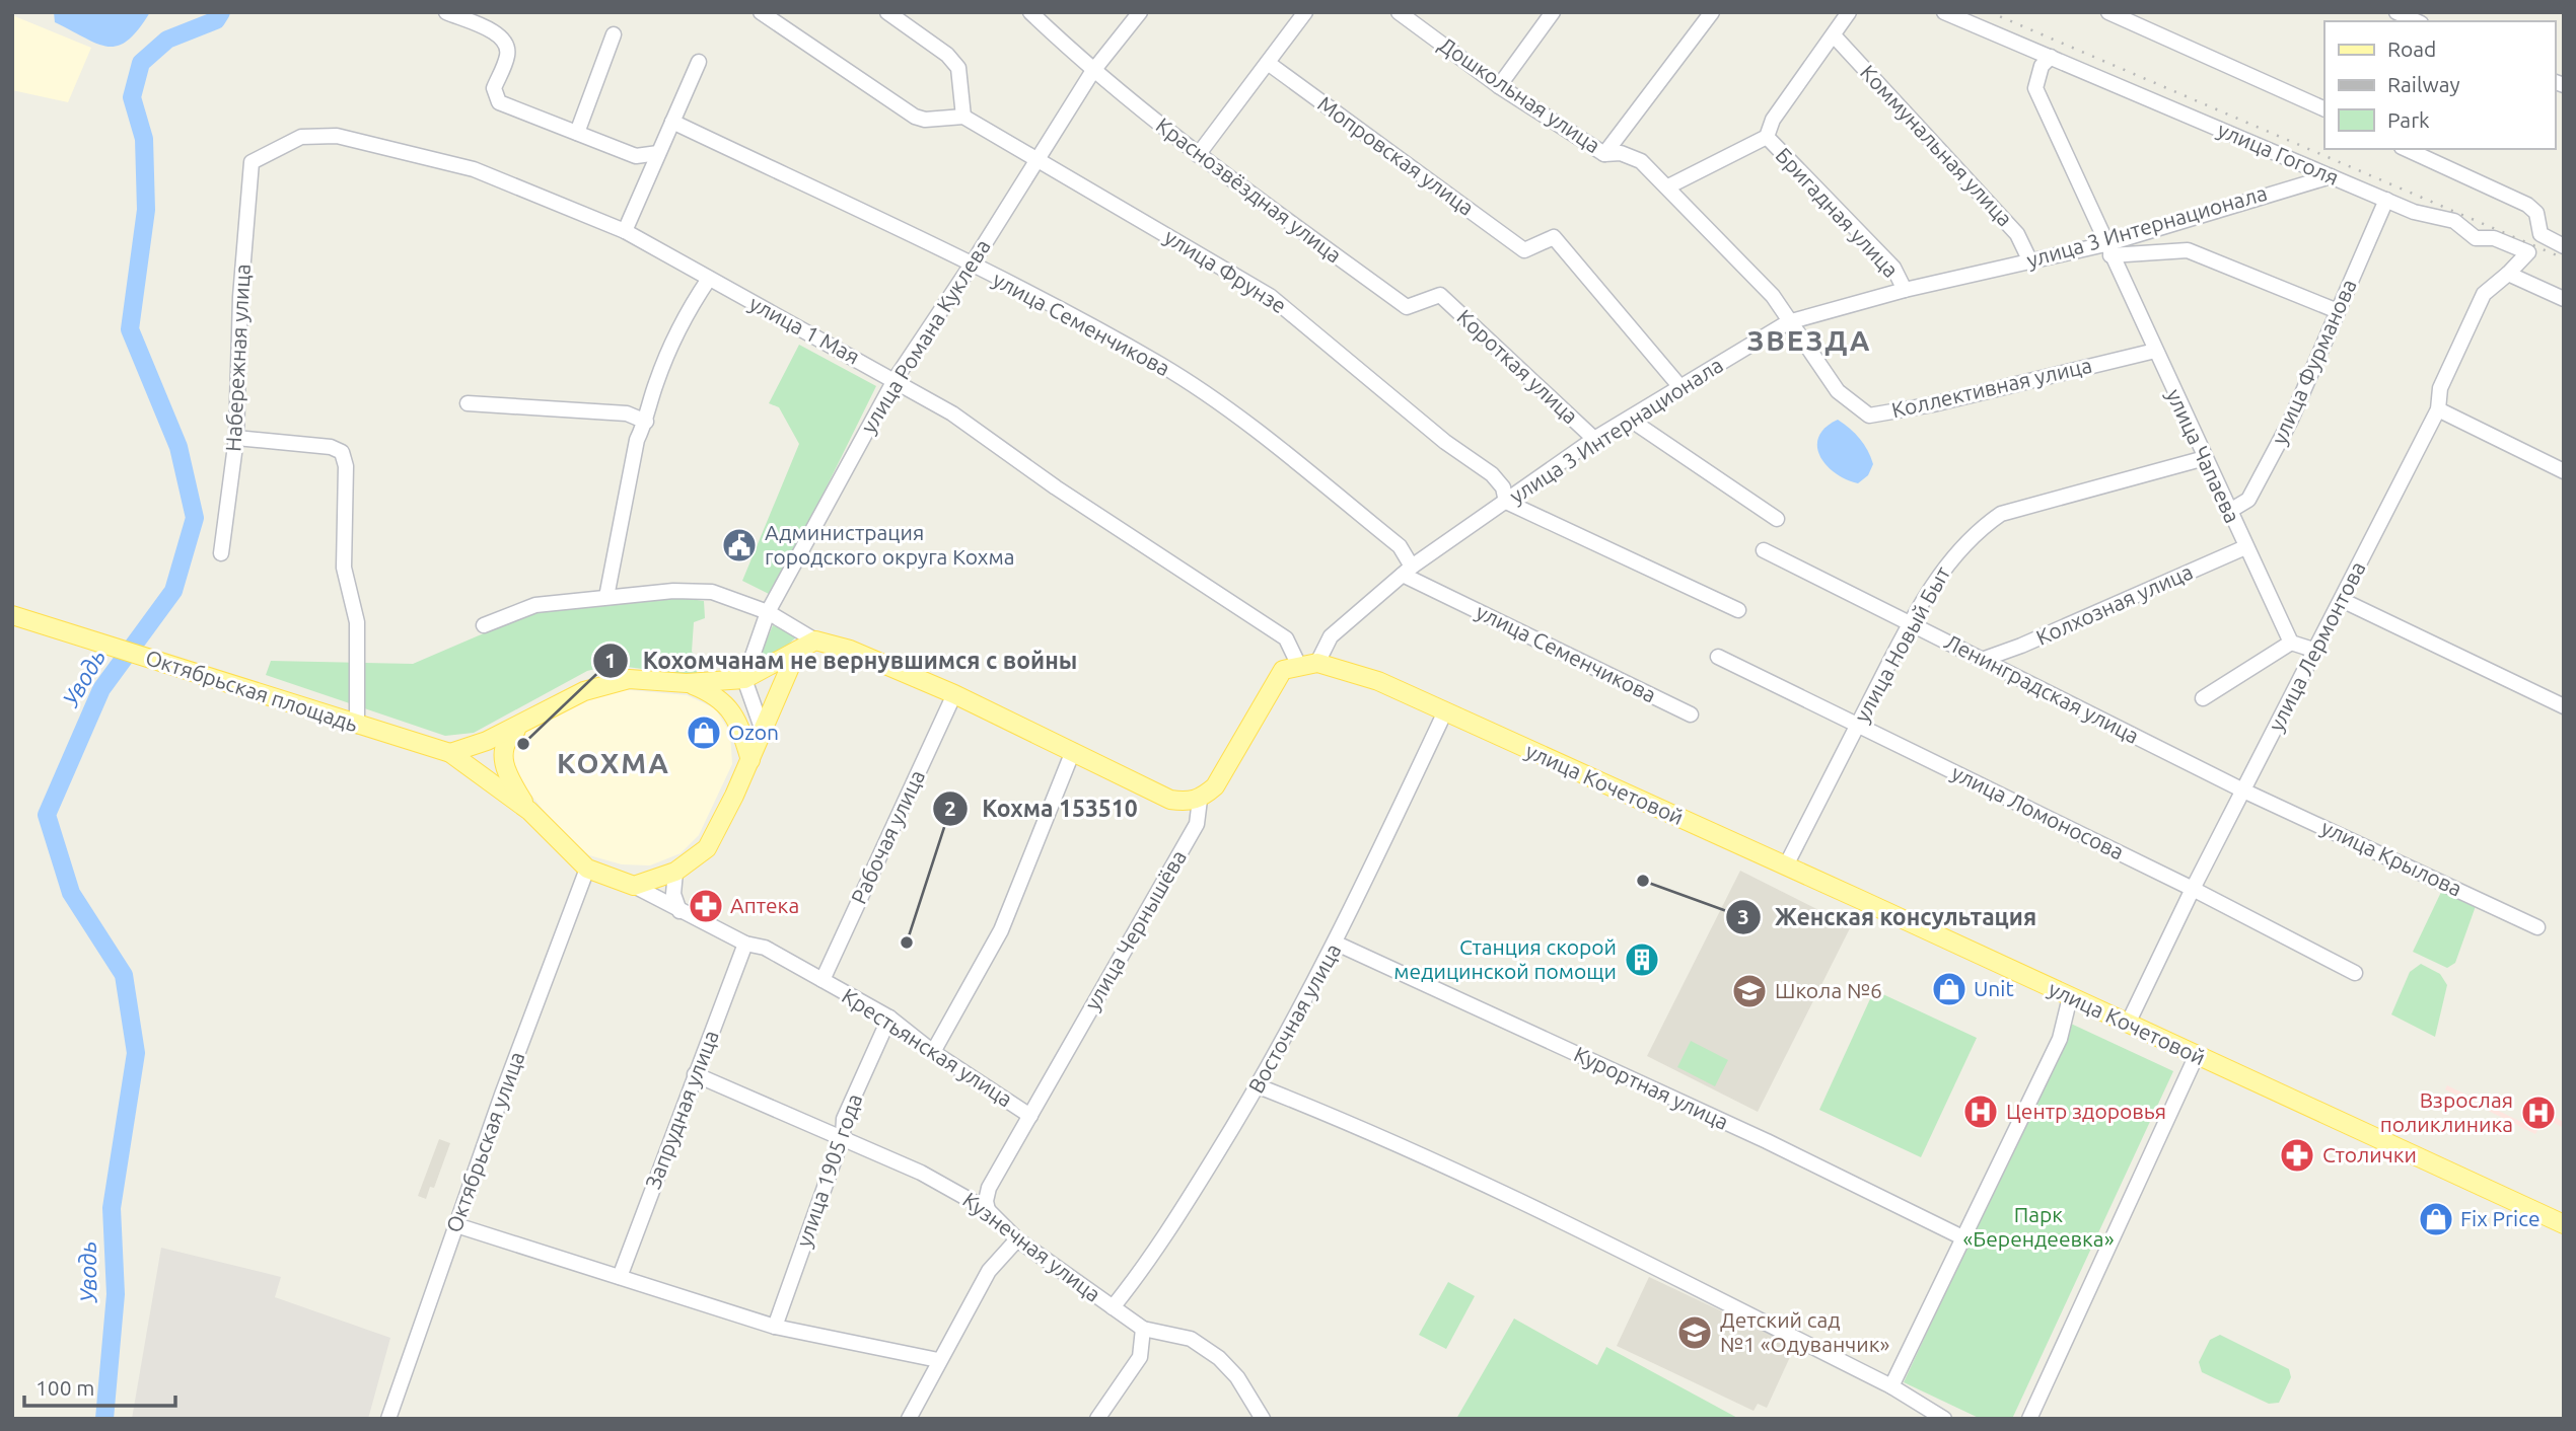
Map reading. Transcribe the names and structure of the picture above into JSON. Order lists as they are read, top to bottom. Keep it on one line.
{"streets":{"main road":["Октябрьская площадь","улица Кочетовой","улица Чернышёва"],"street":["Дошкольная улица","Коммунальная улица","улица Гоголя","Мопровская улица","Краснозвёздная улица","Бригадная улица","улица 3 Интернационала","улица Фрунзе","улица Семенчикова","улица 1 Мая","улица Романа Куклева","Набережная улица","улица Фурманова","Короткая улица","Коллективная улица","улица Чапаева","Колхозная улица","улица Новый Быт","улица Лермонтова","Ленинградская улица","улица Ломоносова","Рабочая улица","улица Крылова","Восточная улица","Крестьянская улица","Курортная улица","Запрудная улица","Октябрьская улица","улица 1905 года","Кузнечная улица"]},"crossings":[["Дошкольная улица","улица 3 Интернационала"],["Дошкольная улица","Коллективная улица"],["Коммунальная улица","улица 3 Интернационала"],["улица Гоголя","улица 3 Интернационала"],["улица Гоголя","улица Фурманова"],["улица Гоголя","улица Чапаева"],["улица Гоголя","улица Лермонтова"],["Мопровская улица","улица 3 Интернационала"],["Краснозвёздная улица","улица Романа Куклева"],["Краснозвёздная улица","Короткая улица"],["Бригадная улица","улица 3 Интернационала"],["улица 3 Интернационала","улица Фрунзе"],["улица 3 Интернационала","улица Семенчикова"],["улица 3 Интернационала","улица 1 Мая"],["улица 3 Интернационала","Короткая улица"],["улица 3 Интернационала","улица Чапаева"],["улица 3 Интернационала","улица Кочетовой"],["улица 3 Интернационала","улица Чернышёва"],["улица Фрунзе","улица Романа Куклева"],["улица Семенчикова","улица Романа Куклева"],["улица 1 Мая","улица Романа Куклева"],["улица 1 Мая","Набережная улица"],["улица 1 Мая","улица Кочетовой"],["улица 1 Мая","улица Чернышёва"],["улица Фурманова","улица Чапаева"],["Коллективная улица","улица Чапаева"],["улица Чапаева","Колхозная улица"],["улица Чапаева","улица Новый Быт"],["Колхозная улица","Ленинградская улица"],["улица Новый Быт","Ленинградская улица"],["улица Новый Быт","улица Кочетовой"],["улица Новый Быт","улица Ломоносова"],["улица Лермонтова","Ленинградская улица"],["улица Лермонтова","улица Кочетовой"],["улица Лермонтова","улица Ломоносова"],["улица Лермонтова","улица Крылова"],["Ленинградская улица","улица Крылова"],["Октябрьская площадь","Крестьянская улица"],["Октябрьская площадь","Октябрьская улица"],["улица Кочетовой","улица Чернышёва"],["улица Кочетовой","Восточная улица"],["Рабочая улица","Крестьянская улица"],["улица Чернышёва","Крестьянская улица"],["улица Чернышёва","Кузнечная улица"],["Восточная улица","Курортная улица"],["Восточная улица","Кузнечная улица"],["Крестьянская улица","Запрудная улица"],["Крестьянская улица","Октябрьская улица"],["Крестьянская улица","улица 1905 года"],["Запрудная улица","Кузнечная улица"],["улица 1905 года","Кузнечная улица"]],"districts":["ЗВЕЗДА","КОХМА"],"water":["Уводь"],"parks":["Парк «Берендеевка»"],"places":{"public building":["Администрация городского округа Кохма"],"shop":["Ozon","Unit","Fix Price"],"other":["Кохомчанам не вернувшимся с войны","Женская консультация","Кохма 153510"],"pharmacy":["Аптека","Столички"],"building":["Станция скорой медицинской помощи"],"school or university":["Школа №6","Детский сад №1 «Одуванчик»"],"hospital":["Центр здоровья","Взрослая поликлиника"]},"legend":["Road","Railway","Park"],"scale_bar":"100 m"}
